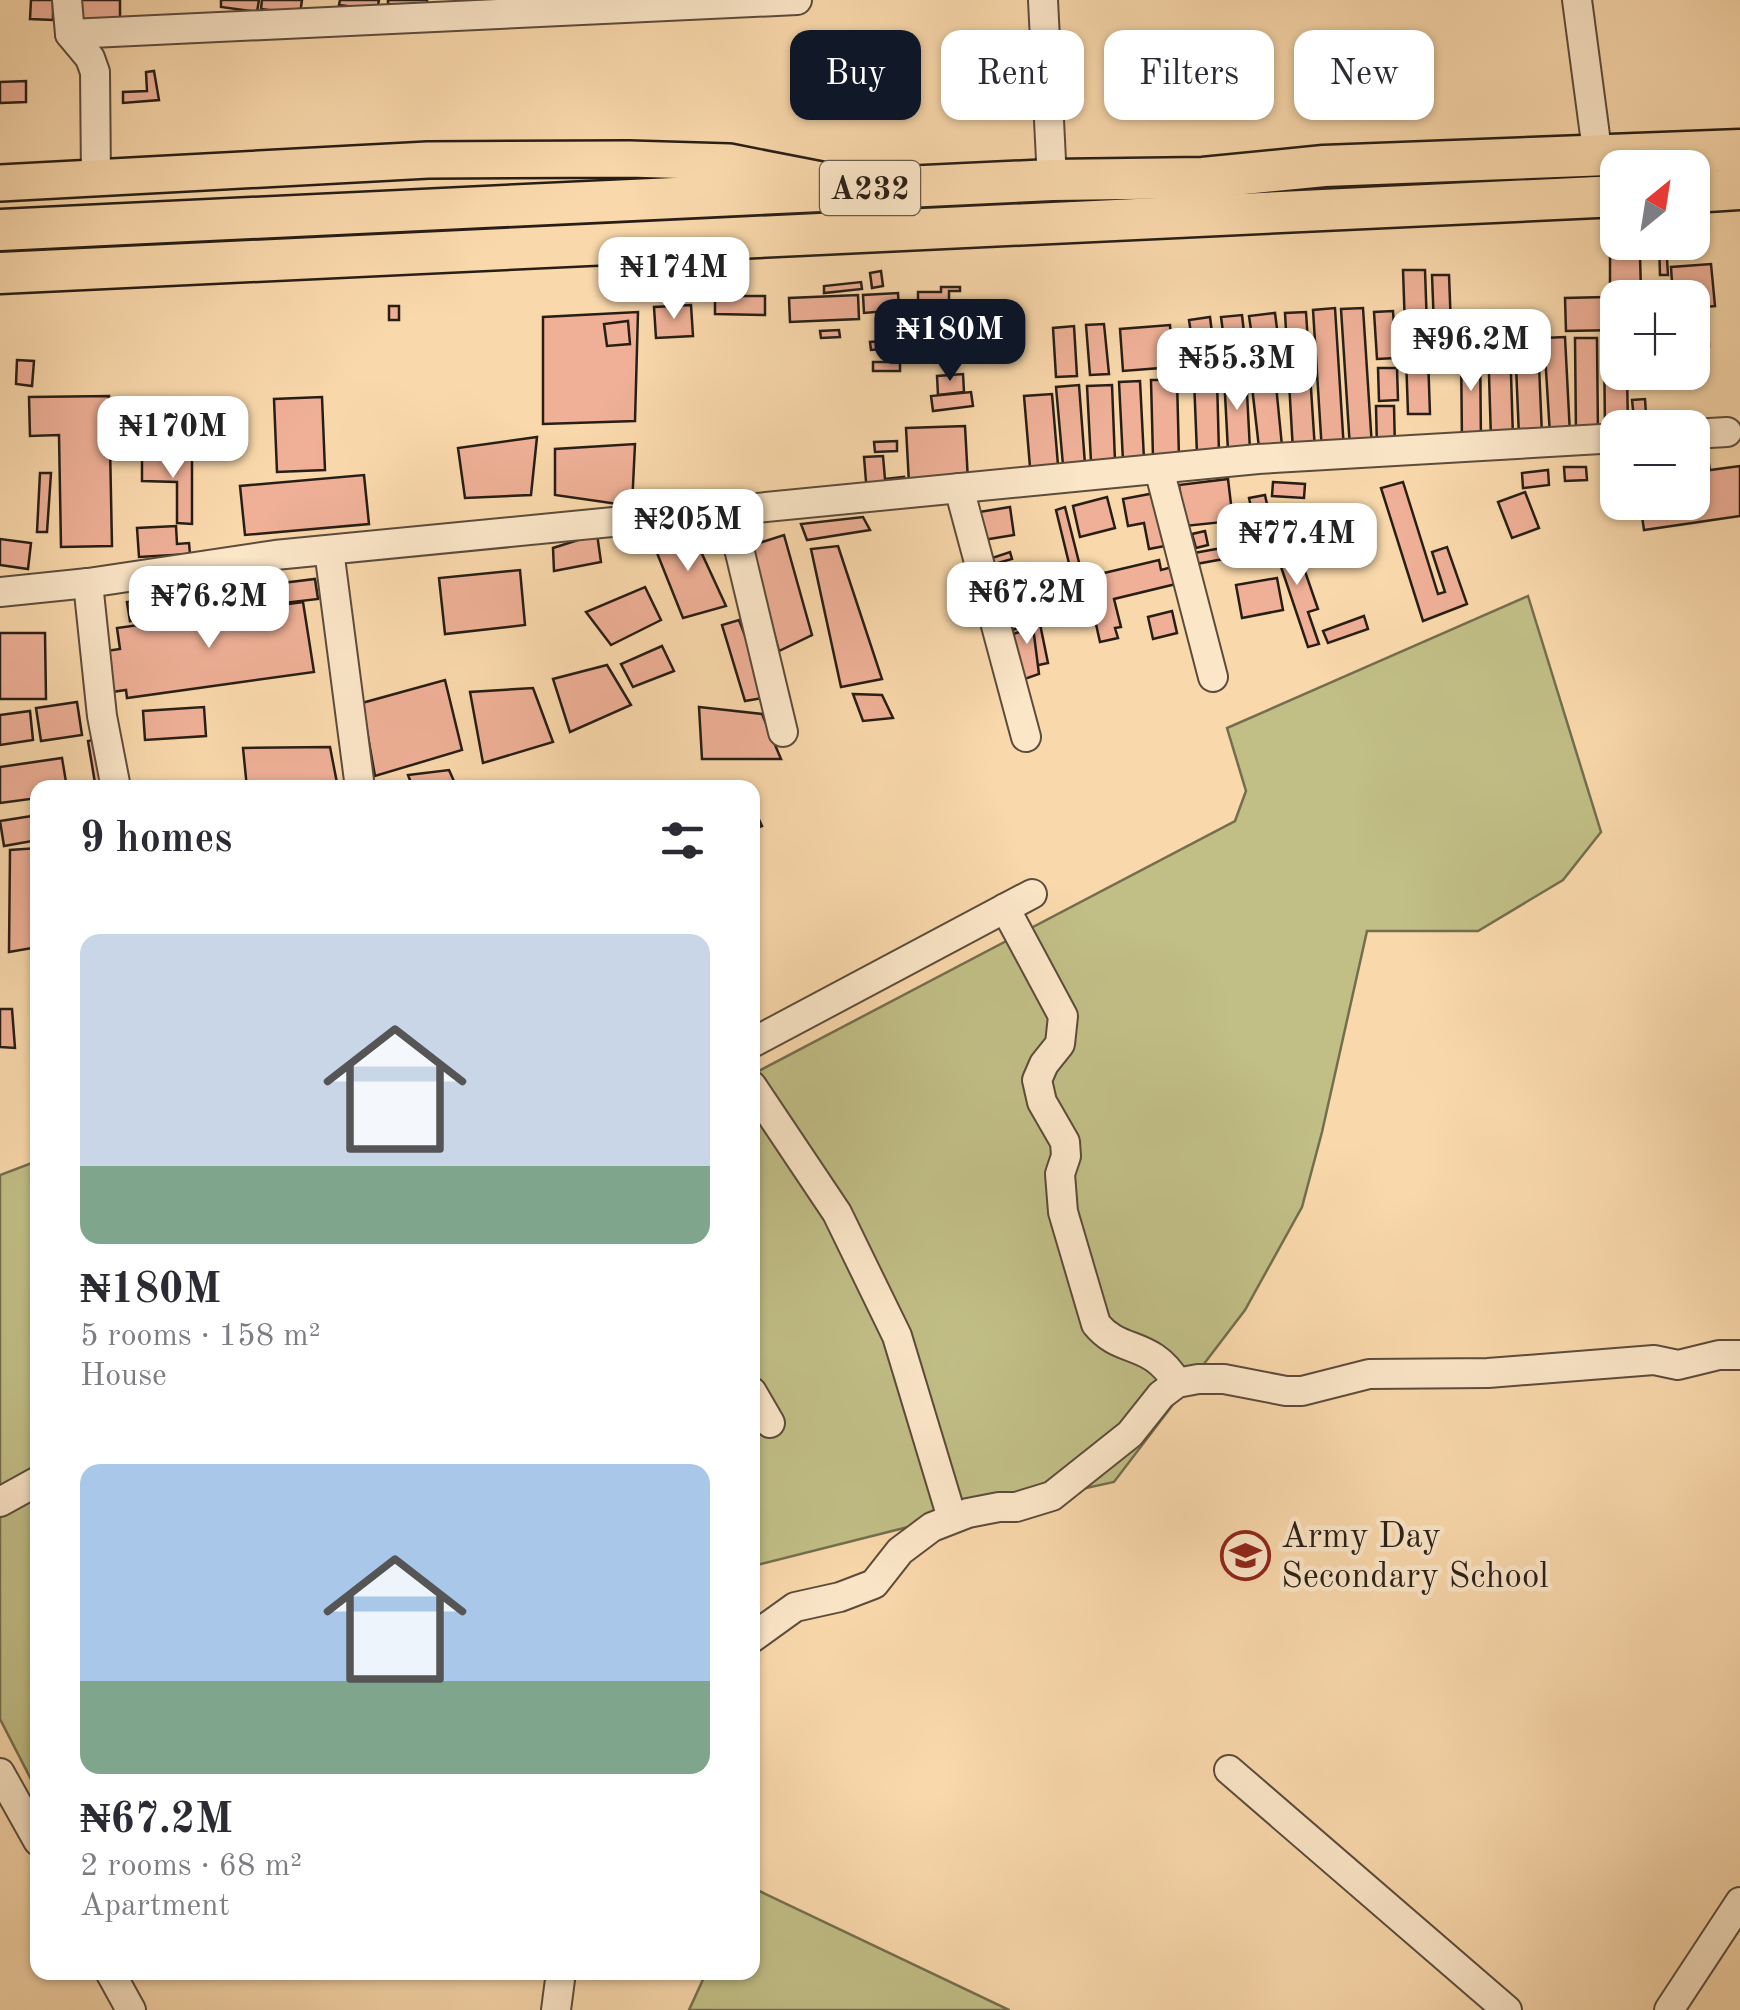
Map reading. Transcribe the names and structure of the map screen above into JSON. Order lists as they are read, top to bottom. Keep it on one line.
{"streets":{"highway":["A232"]},"places":{"school or university":["Army Day Secondary School"]},"north":"top right","page":{"chip":["Buy","Rent","Filters","New"],"map_buttons":["+","−"],"price":["₦174M","₦180M","₦96.2M","₦55.3M","₦170M","₦205M","₦77.4M","₦67.2M","₦76.2M"],"heading":"9 homes","list":[{"name":"₦180M","note":"5 rooms · 158 m² · House"},{"name":"₦67.2M","note":"2 rooms · 68 m² · Apartment"}]}}
